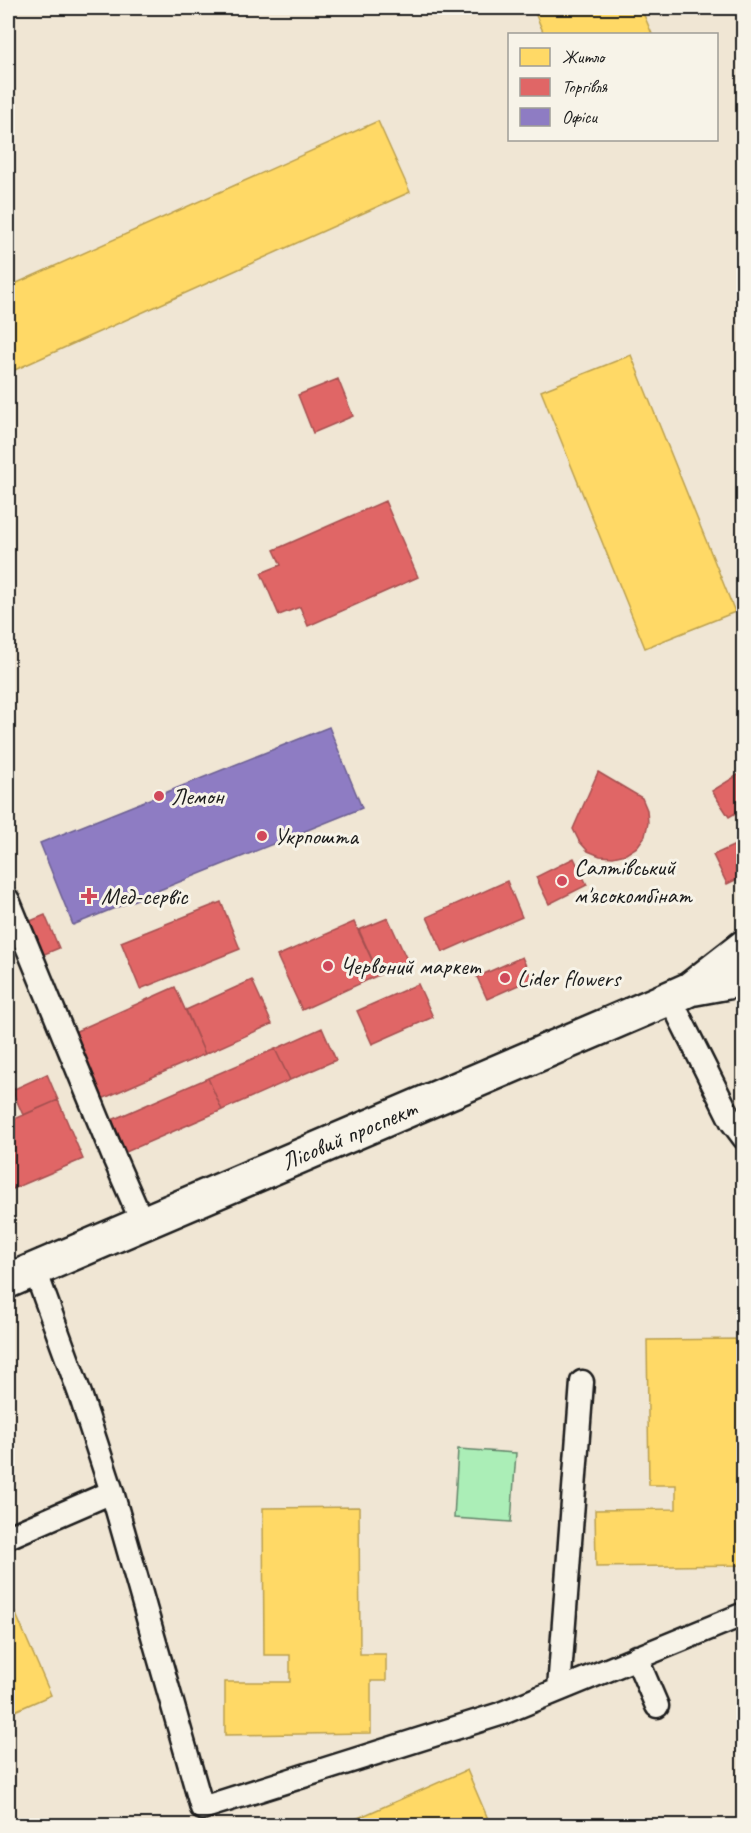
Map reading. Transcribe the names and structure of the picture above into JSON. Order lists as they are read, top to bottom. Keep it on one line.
{"streets":{"street":["Лісовий проспект"]},"places":{"other":["Лемон","Укрпошта","Салтівський м'ясокомбінат","Червоний маркет","Lider flowers"],"health":["Мед-сервіс"]},"legend":["Житло","Торгівля","Офіси"]}
